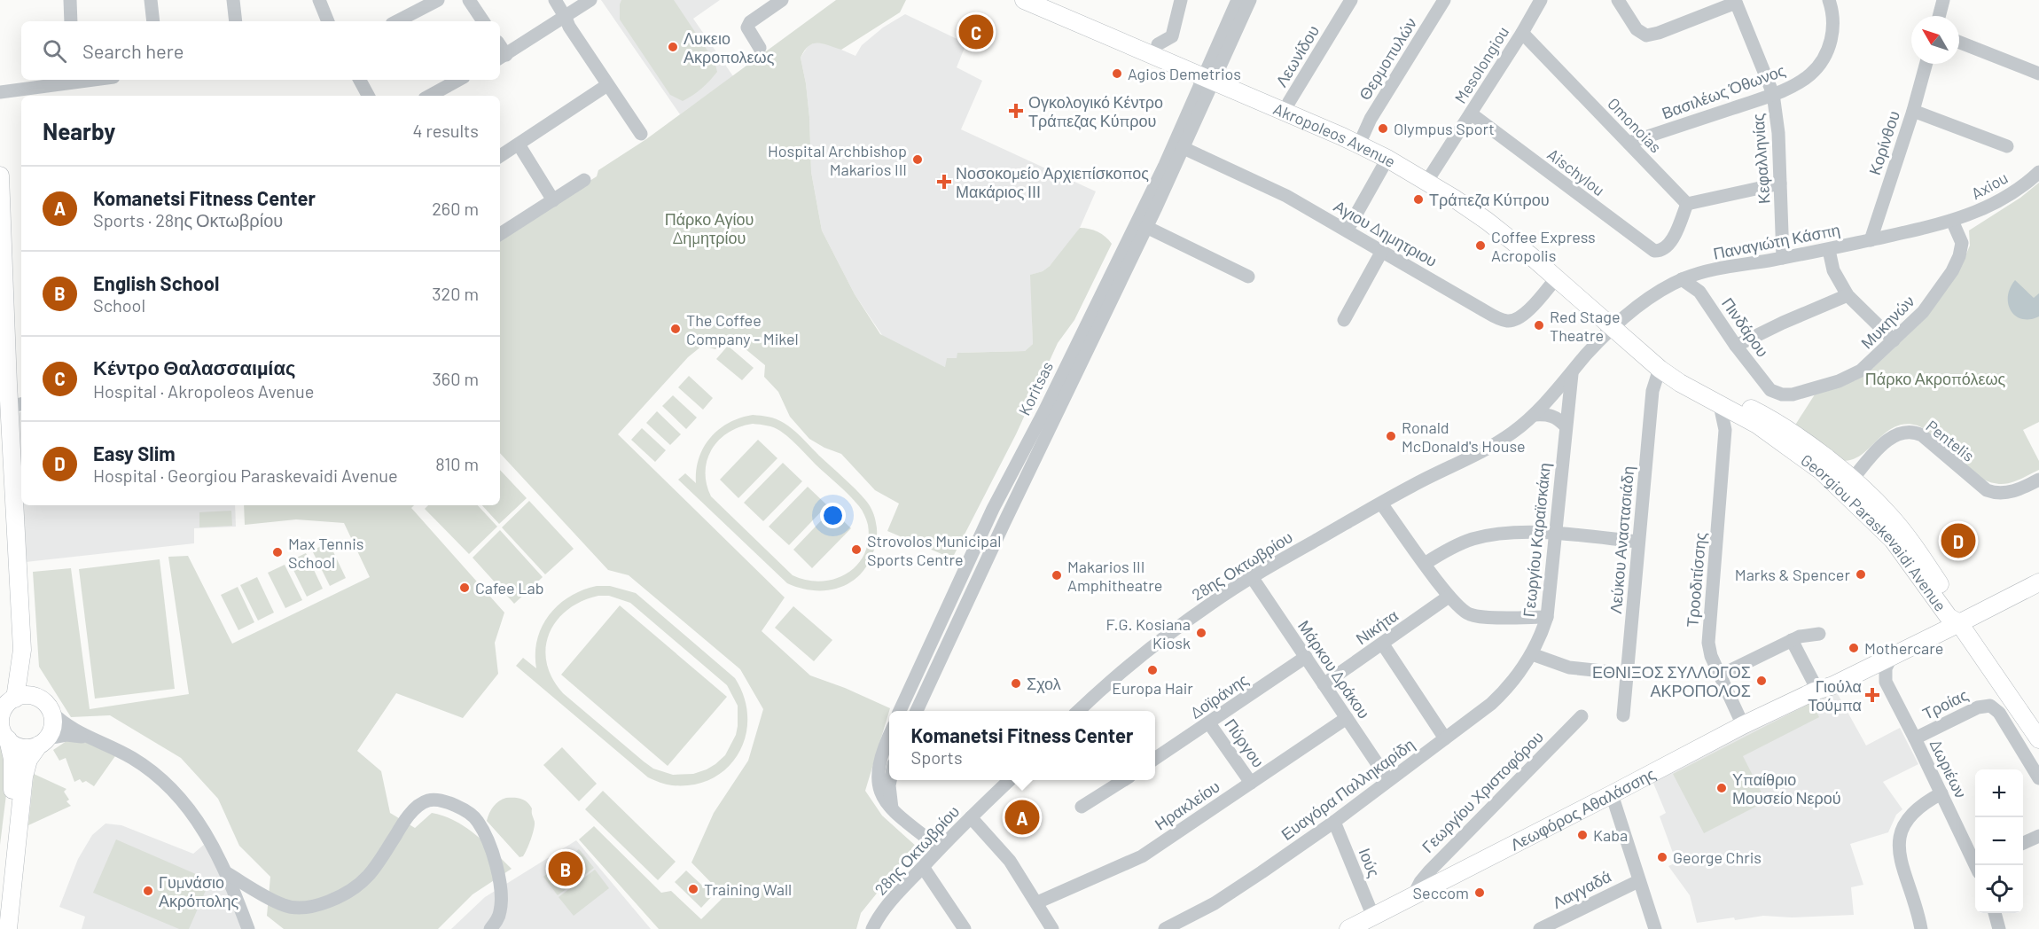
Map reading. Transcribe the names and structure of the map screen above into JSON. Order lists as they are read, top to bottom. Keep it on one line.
{"streets":{"main road":["Akropoleos Avenue","Georgiou Paraskevaidi Avenue","Λεωφόρος Αθαλάσσης"],"street":["Λεωνίδου","Θερμοπυλών","Mesolongiou","Βασιλέως Όθωνος","Omonoias","Κορίνθου","Κεφαλληνίας","Aischylou","Axiou","Αγιου Δημητριου","Παναγιώτη Κάσπη","Μυκηνών","Πινδάρου","Koritsas","Pentelis","Γεωργίου Καραϊσκάκη","Λεύκου Αναστασιάδη","28ης Οκτωβρίου","Τροοδιτίσσης","Νικήτα","Μάρκου Δράκου","Δοϊράνης","Τροίας","Πύργου","Δωριέων","Ευαγόρα Παλληκαρίδη","Γεωργίου Χριστοφόρου","Ηρακλείου","Ιούς","Λαγγαδά"]},"crossings":[["Λεωνίδου","Akropoleos Avenue"],["Θερμοπυλών","Akropoleos Avenue"],["Mesolongiou","Omonoias"],["Mesolongiou","Akropoleos Avenue"],["Mesolongiou","Aischylou"],["Βασιλέως Όθωνος","Omonoias"],["Βασιλέως Όθωνος","Κεφαλληνίας"],["Omonoias","Aischylou"],["Akropoleos Avenue","Αγιου Δημητριου"],["Akropoleos Avenue","Παναγιώτη Κάσπη"],["Akropoleos Avenue","Koritsas"],["Akropoleos Avenue","Georgiou Paraskevaidi Avenue"],["Akropoleos Avenue","28ης Οκτωβρίου"],["Κορίνθου","Παναγιώτη Κάσπη"],["Κεφαλληνίας","Παναγιώτη Κάσπη"],["Axiou","Παναγιώτη Κάσπη"],["Axiou","Μυκηνών"],["Αγιου Δημητριου","Koritsas"],["Παναγιώτη Κάσπη","Μυκηνών"],["Παναγιώτη Κάσπη","Πινδάρου"],["Παναγιώτη Κάσπη","Georgiou Paraskevaidi Avenue"],["Παναγιώτη Κάσπη","28ης Οκτωβρίου"],["Μυκηνών","Πινδάρου"],["Pentelis","Georgiou Paraskevaidi Avenue"],["Georgiou Paraskevaidi Avenue","Λεύκου Αναστασιάδη"],["Georgiou Paraskevaidi Avenue","28ης Οκτωβρίου"],["Georgiou Paraskevaidi Avenue","Τροοδιτίσσης"],["Georgiou Paraskevaidi Avenue","Λεωφόρος Αθαλάσσης"],["Γεωργίου Καραϊσκάκη","28ης Οκτωβρίου"],["Γεωργίου Καραϊσκάκη","Ευαγόρα Παλληκαρίδη"],["28ης Οκτωβρίου","Μάρκου Δράκου"],["Τροοδιτίσσης","Λεωφόρος Αθαλάσσης"],["Νικήτα","Μάρκου Δράκου"],["Μάρκου Δράκου","Δοϊράνης"],["Μάρκου Δράκου","Ευαγόρα Παλληκαρίδη"],["Μάρκου Δράκου","Ηρακλείου"],["Δοϊράνης","Πύργου"],["Τροίας","Δωριέων"],["Πύργου","Ηρακλείου"],["Ευαγόρα Παλληκαρίδη","Ιούς"],["Γεωργίου Χριστοφόρου","Λεωφόρος Αθαλάσσης"],["Λεωφόρος Αθαλάσσης","Ιούς"]],"parks":["Πάρκο Αγίου Δημητρίου","Πάρκο Ακροπόλεως"],"places":{"other":["Λυκειο Ακροπολεως","Agios Demetrios","Olympus Sport","Hospital Archbishop Makarios III","Τράπεζα Κύπρου","Coffee Express Acropolis","Red Stage Theatre","The Coffee Company - Mikel","Ronald McDonald's House","Strovolos Municipal Sports Centre","Max Tennis School","Marks & Spencer","Makarios III Amphitheatre","Cafee Lab","F.G. Kosiana Kiosk","Mothercare","Europa Hair","ΕΘΝΙΞΟΣ ΣΥΛΛΟΓΟΣ ΑΚΡΟΠΟΛΟΣ","Σχολ","Υπαίθριο Μουσείο Νερού","Kaba","George Chris","Training Wall","Γυμνάσιο Ακρόπολης","Seccom"],"health":["Ογκολογικό Κέντρο Τράπεζας Κύπρου","Νοσοκομείο Αρχιεπίσκοπος Μακάριος ΙΙΙ","Γιούλα Τούμπα"]},"north":"top left","page":{"pins":["C","D","A","B"],"search":"Search here","heading":["Nearby","4 results"],"list":[{"mark":"A","name":"Komanetsi Fitness Center","note":"Sports · 28ης Οκτωβρίου","value":"260 m"},{"mark":"B","name":"English School","note":"School","value":"320 m"},{"mark":"C","name":"Κέντρο Θαλασσαιμίας","note":"Hospital · Akropoleos Avenue","value":"360 m"},{"mark":"D","name":"Easy Slim","note":"Hospital · Georgiou Paraskevaidi Avenue","value":"810 m"}],"popup":["Komanetsi Fitness Center","Sports"],"map_buttons":["+","−"]}}
